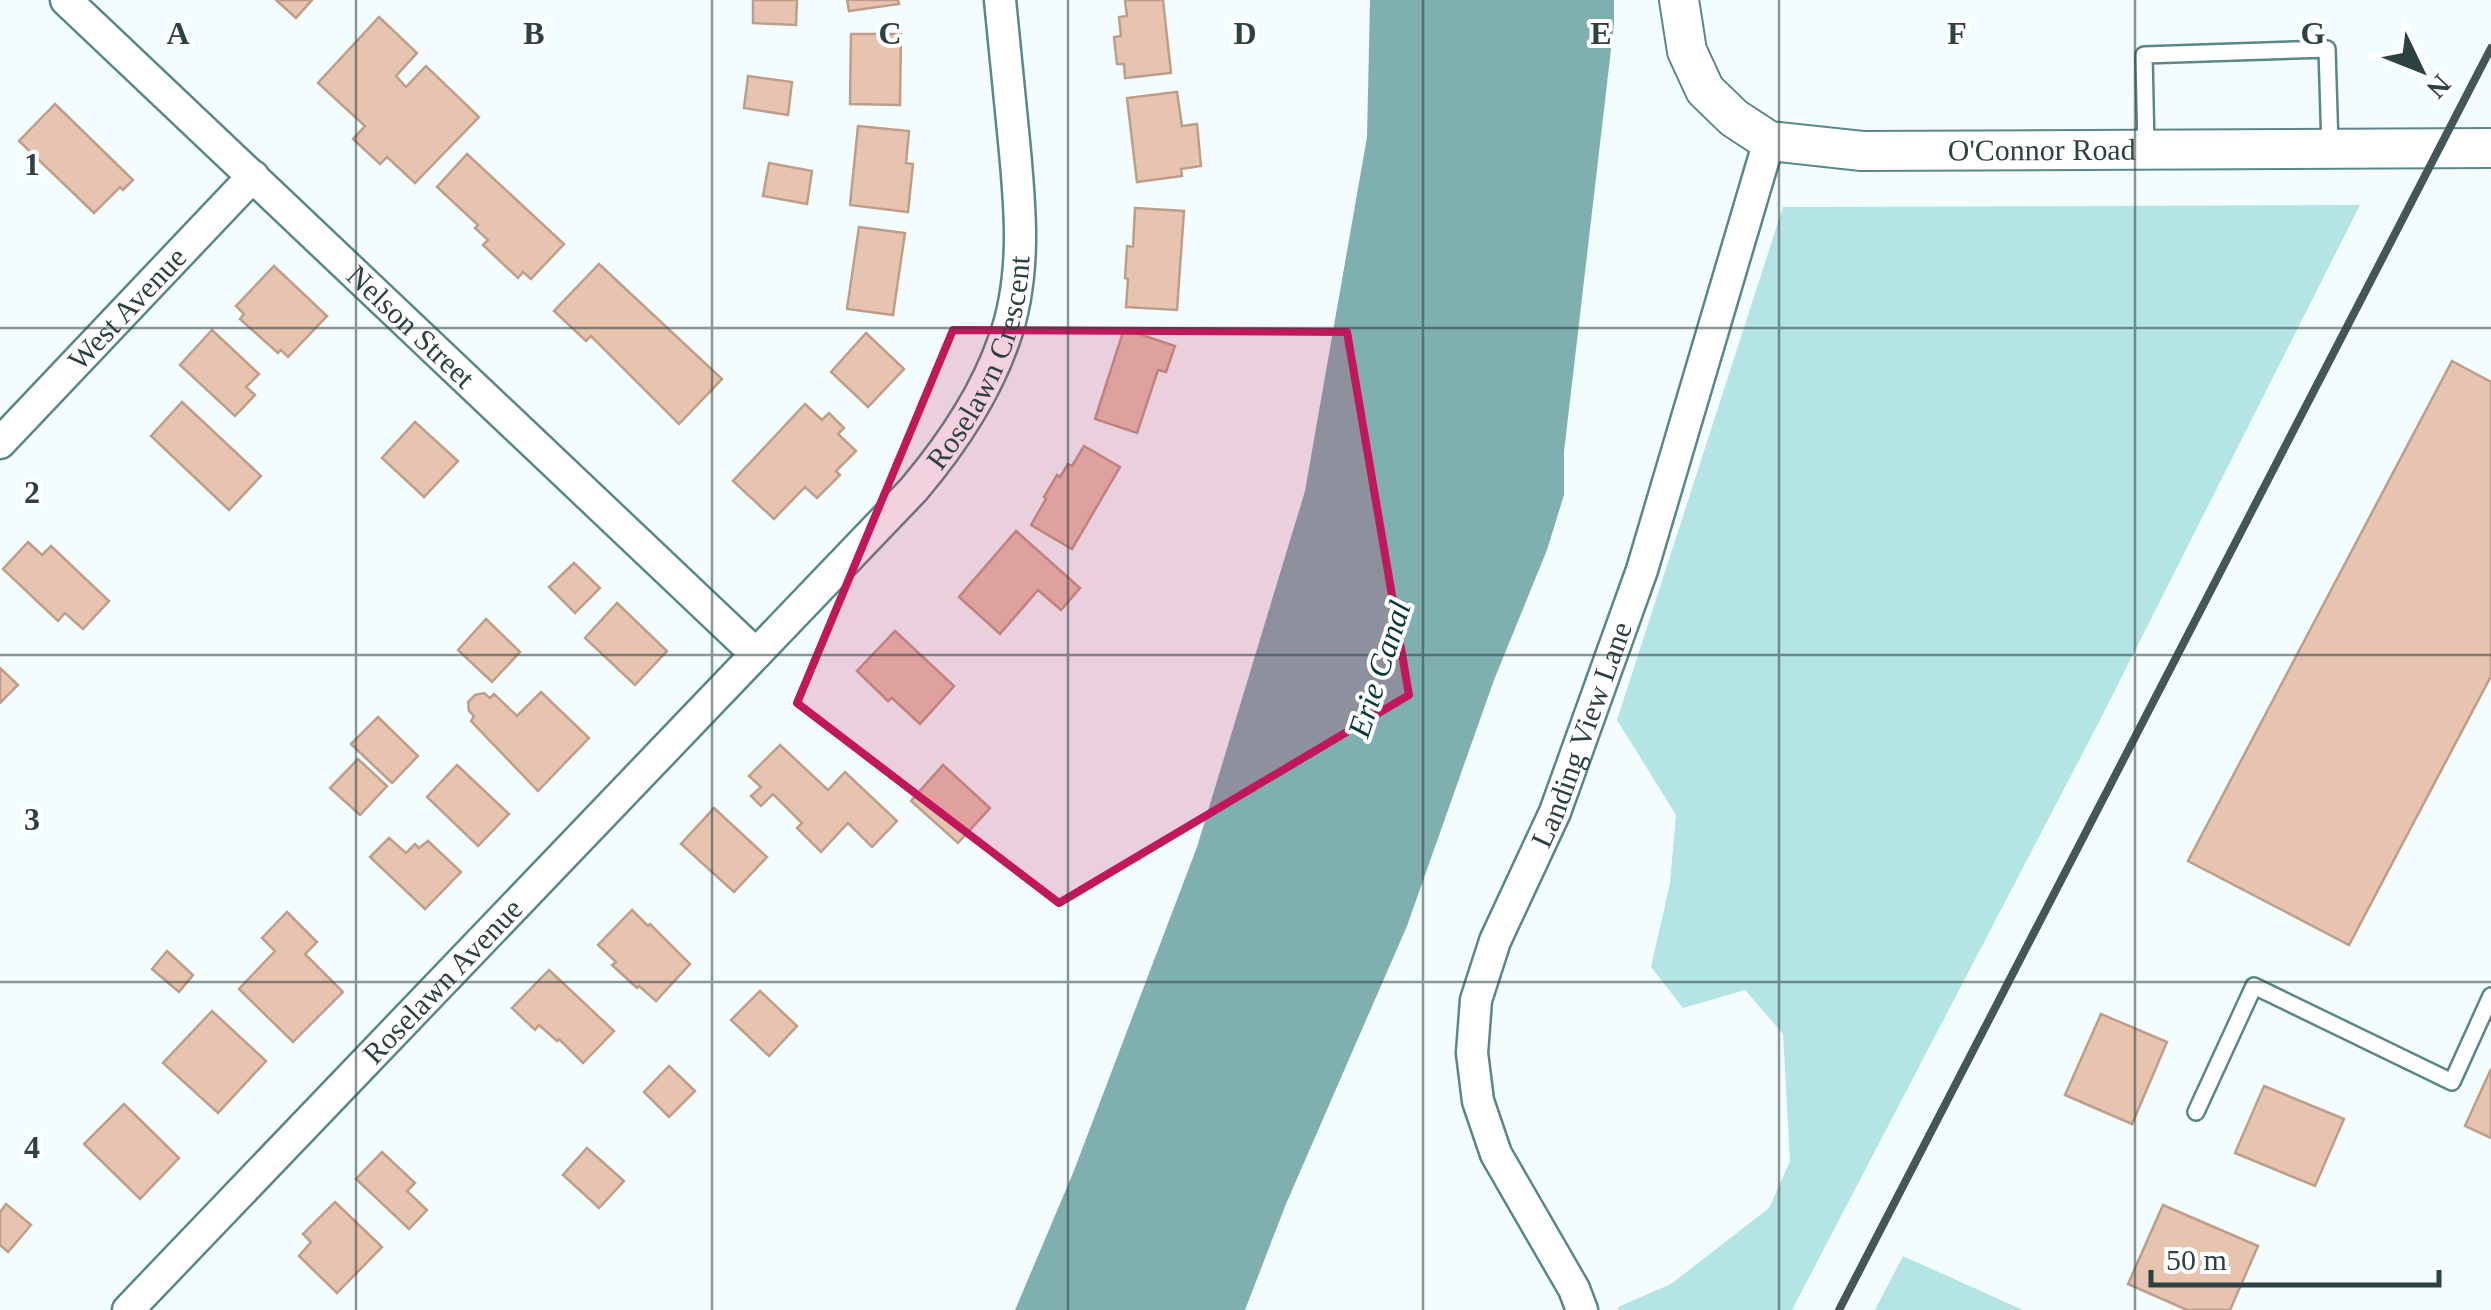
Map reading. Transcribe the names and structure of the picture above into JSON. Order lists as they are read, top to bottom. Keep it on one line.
{"streets":{"street":["O'Connor Road","West Avenue","Nelson Street","Roselawn Crescent","Landing View Lane","Roselawn Avenue"]},"crossings":[["O'Connor Road","Landing View Lane"],["West Avenue","Nelson Street"],["Nelson Street","Roselawn Crescent"],["Nelson Street","Roselawn Avenue"],["Roselawn Crescent","Roselawn Avenue"]],"water":["Erie Canal"],"scale_bar":"50 m","north":"bottom right","grid":{"columns":["A","B","C","D","E","F","G"],"rows":["1","2","3","4"]}}
